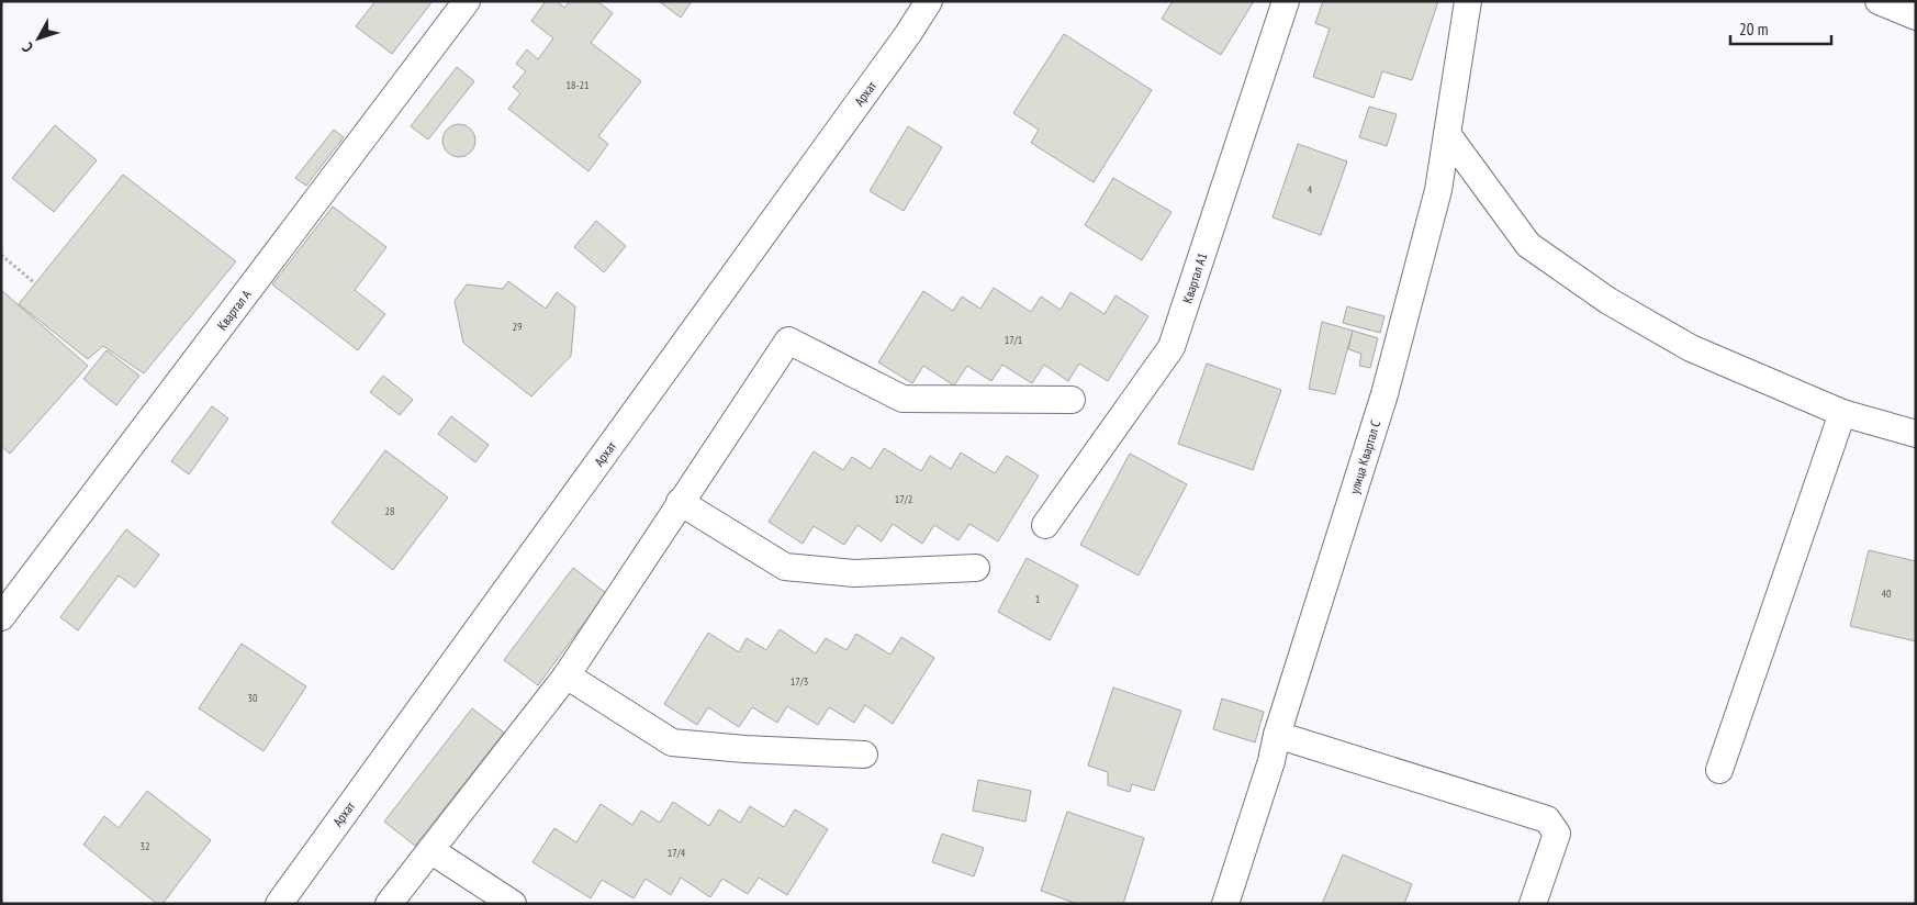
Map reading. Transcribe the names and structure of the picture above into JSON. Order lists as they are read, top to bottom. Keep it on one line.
{"streets":{"street":["Архат","Квартал А1","Квартал А","улица Квартал С"]},"house_numbers":["18-21","4","29","17/1","17/2","28","40","1","17/3","30","32","17/4"],"scale_bar":"20 m","north":"bottom left"}
